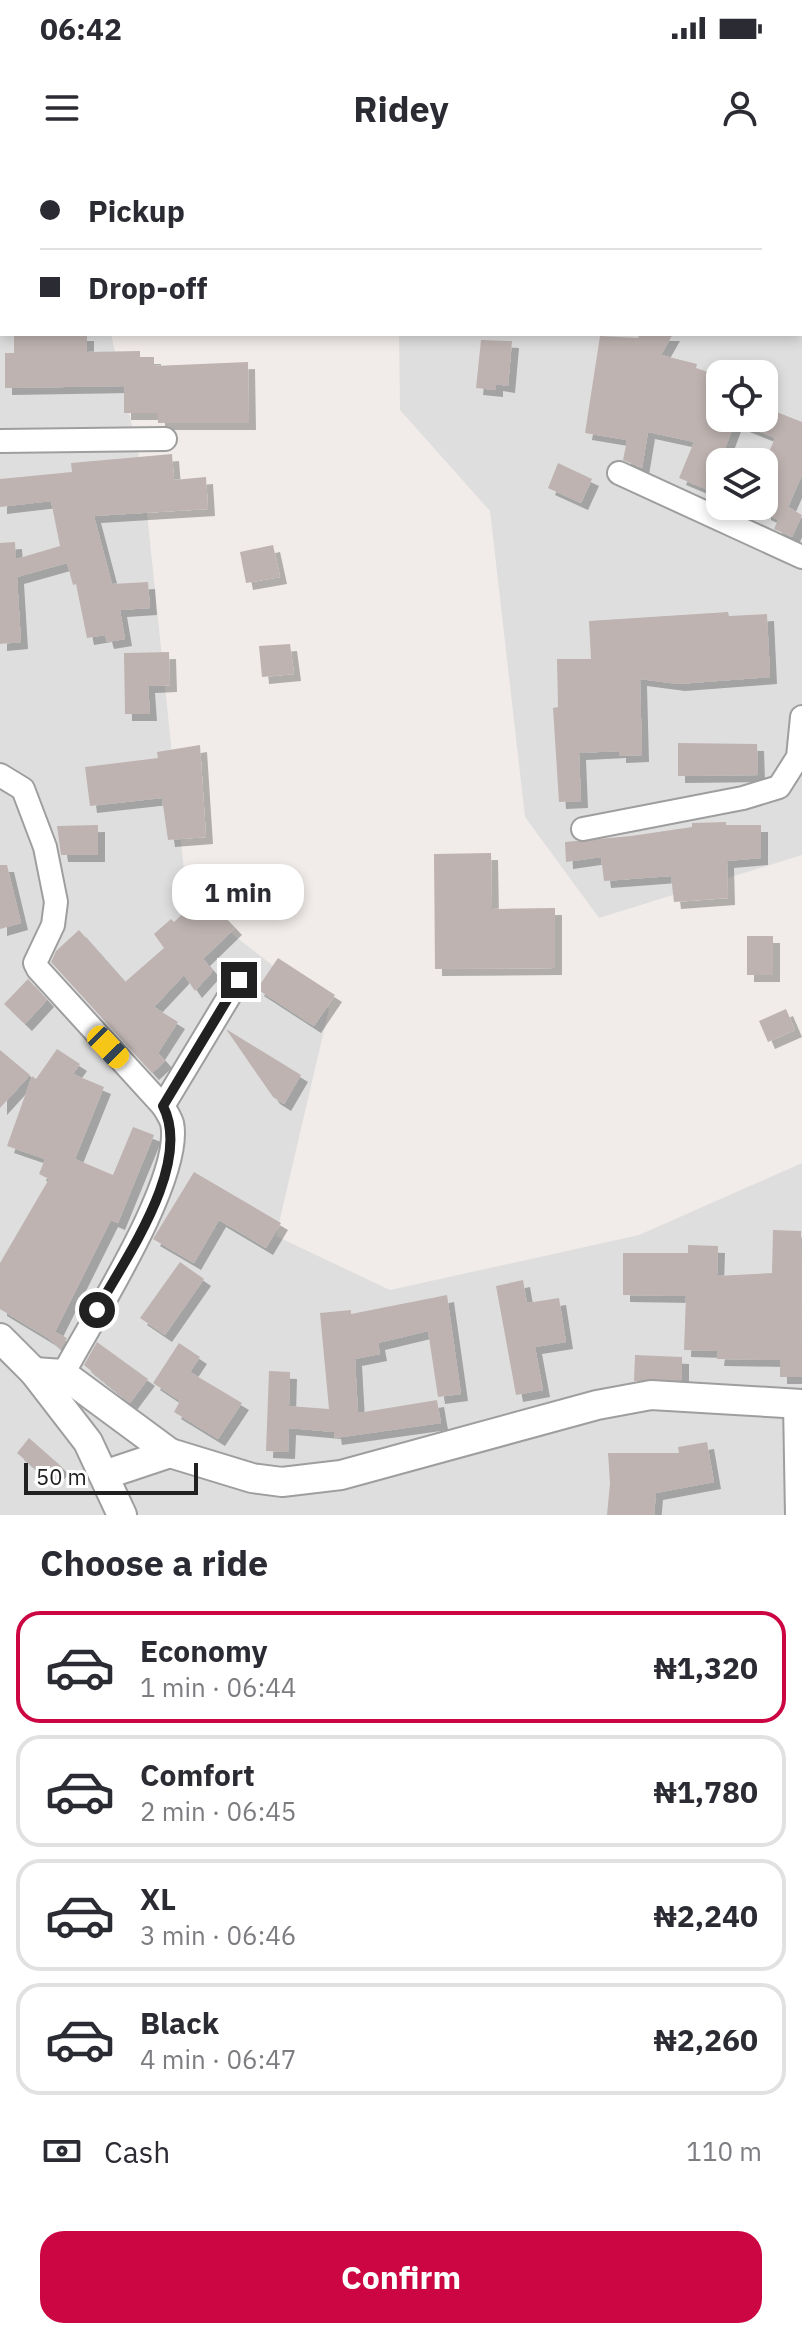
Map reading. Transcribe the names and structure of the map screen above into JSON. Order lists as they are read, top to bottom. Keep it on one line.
{"scale_bar":"50 m","page":{"status":"06:42","header":"Ridey","banner":["Pickup","Drop-off"],"bubble":"1 min","scale":"50 m","heading":"Choose a ride","list":[{"name":"Economy","note":"1 min · 06:44","value":"₦1,320"},{"name":"Comfort","note":"2 min · 06:45","value":"₦1,780"},{"name":"XL","note":"3 min · 06:46","value":"₦2,240"},{"name":"Black","note":"4 min · 06:47","value":"₦2,260"}],"pay":["Cash","110 m"],"buttons":"Confirm"}}
